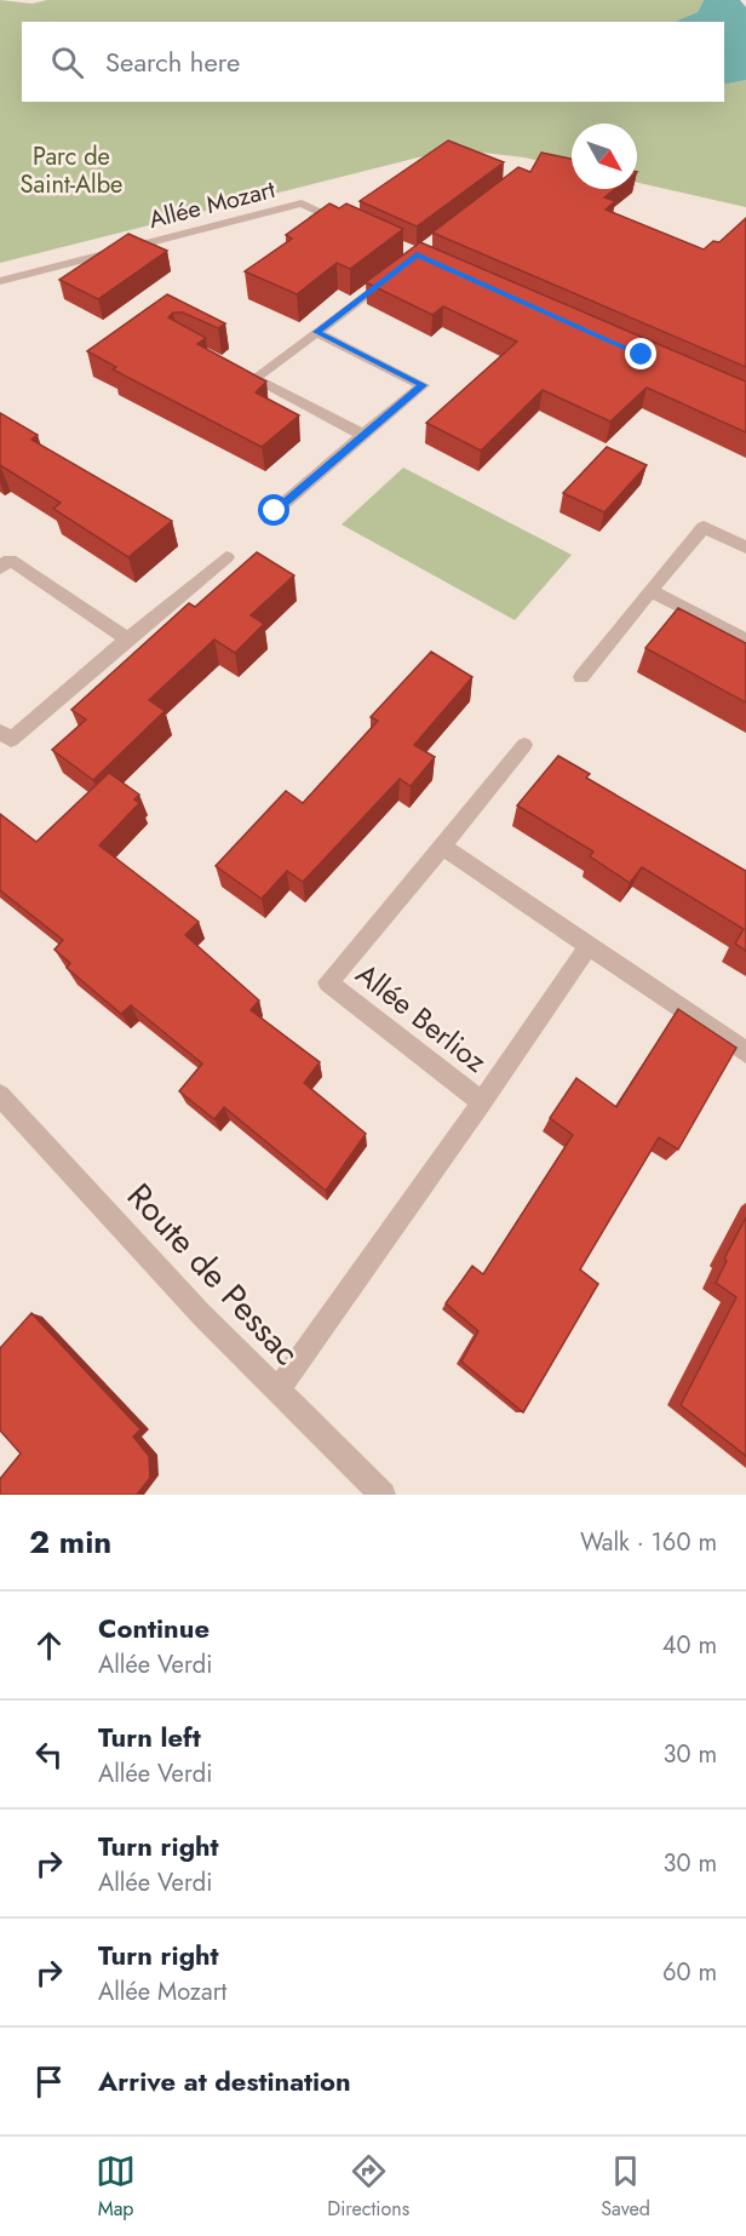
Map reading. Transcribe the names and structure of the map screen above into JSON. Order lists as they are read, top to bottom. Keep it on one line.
{"streets":{"street":["Allée Mozart","Allée Berlioz","Route de Pessac"]},"crossings":[["Allée Berlioz","Route de Pessac"]],"parks":["Parc de Saint-Albe"],"north":"bottom right","page":{"search":"Search here","heading":["2 min","Walk · 160 m"],"list":[["Continue","Allée Verdi","40 m"],["Turn left","Allée Verdi","30 m"],["Turn right","Allée Verdi","30 m"],["Turn right","Allée Mozart","60 m"],"Arrive at destination"],"nav":["Map","Directions","Saved"]}}
